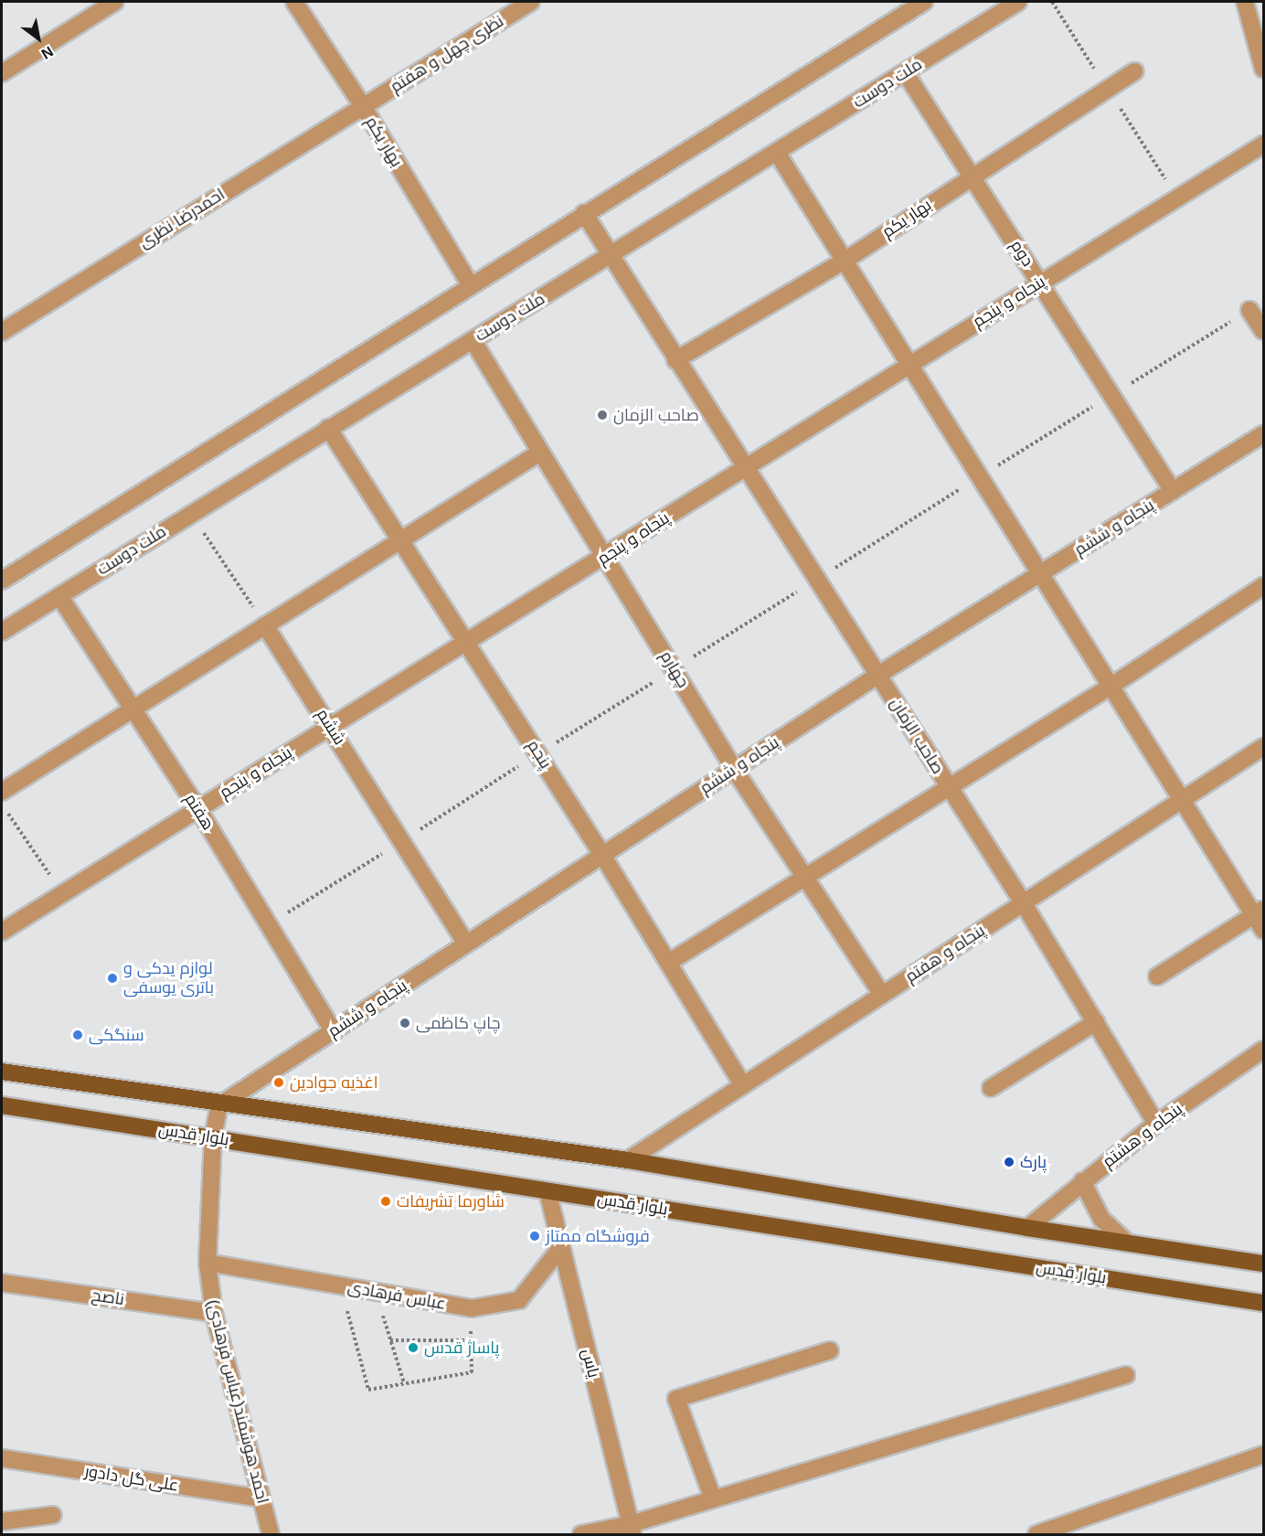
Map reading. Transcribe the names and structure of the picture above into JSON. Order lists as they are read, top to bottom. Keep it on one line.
{"streets":{"main road":["بلوار قدس"],"street":["نظری چهل و هفتم","ملت دوست","بهار یکم","احمدرضا نظری","دوم","پنجاه و پنجم","پنجاه و ششم","چهارم","ششم","صاحب الزمان","پنجم","هفتم","پنجاه و هفتم","پنجاه و هشتم","عباس فرهادی","ناصح","یاس","احمد هوشمند(عباس فرهادی)","علی گل دادور"]},"crossings":[["نظری چهل و هفتم","بهار یکم"],["نظری چهل و هفتم","احمدرضا نظری"],["ملت دوست","دوم"],["ملت دوست","چهارم"],["ملت دوست","صاحب الزمان"],["ملت دوست","پنجم"],["ملت دوست","هفتم"],["بهار یکم","احمدرضا نظری"],["بهار یکم","دوم"],["بهار یکم","صاحب الزمان"],["دوم","پنجاه و پنجم"],["دوم","پنجاه و ششم"],["پنجاه و پنجم","چهارم"],["پنجاه و پنجم","ششم"],["پنجاه و پنجم","صاحب الزمان"],["پنجاه و پنجم","پنجم"],["پنجاه و پنجم","هفتم"],["پنجاه و ششم","چهارم"],["پنجاه و ششم","ششم"],["پنجاه و ششم","صاحب الزمان"],["پنجاه و ششم","پنجم"],["پنجاه و ششم","هفتم"],["پنجاه و ششم","بلوار قدس"],["پنجاه و ششم","احمد هوشمند(عباس فرهادی)"],["چهارم","پنجاه و هفتم"],["صاحب الزمان","پنجاه و هفتم"],["صاحب الزمان","پنجاه و هشتم"],["پنجم","پنجاه و هفتم"],["پنجاه و هفتم","بلوار قدس"],["بلوار قدس","پنجاه و هشتم"],["بلوار قدس","یاس"],["بلوار قدس","احمد هوشمند(عباس فرهادی)"],["عباس فرهادی","یاس"],["عباس فرهادی","احمد هوشمند(عباس فرهادی)"],["ناصح","احمد هوشمند(عباس فرهادی)"],["احمد هوشمند(عباس فرهادی)","علی گل دادور"]],"places":["صاحب الزمان","لوازم یدکی و باتری یوسفی","چاپ كاظمى","سنگکی","اغذیه جوادین","پارک","شاورما تشریفات","فروشگاه ممتاز","پاساژ قدس"],"north":"bottom right"}
